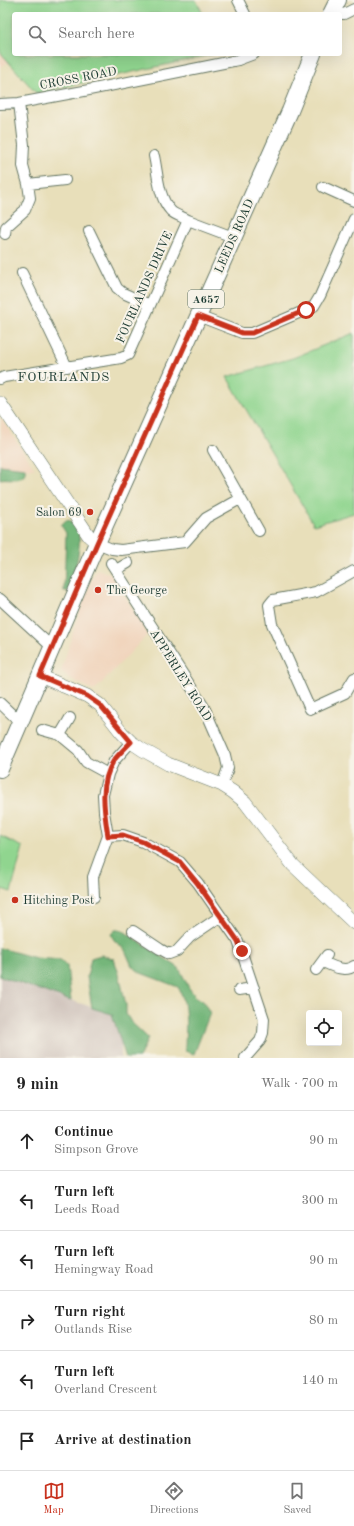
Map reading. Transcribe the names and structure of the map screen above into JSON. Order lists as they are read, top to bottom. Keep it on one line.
{"streets":{"main road":["LEEDS ROAD","A657"],"street":["CROSS ROAD","FOURLANDS DRIVE","APPERLEY ROAD"]},"districts":["FOURLANDS"],"places":["Salon 69","The George","Hitching Post"],"page":{"search":"Search here","heading":["9 min","Walk · 700 m"],"list":[["Continue","Simpson Grove","90 m"],["Turn left","Leeds Road","300 m"],["Turn left","Hemingway Road","90 m"],["Turn right","Outlands Rise","80 m"],["Turn left","Overland Crescent","140 m"],"Arrive at destination"],"nav":["Map","Directions","Saved"]}}
